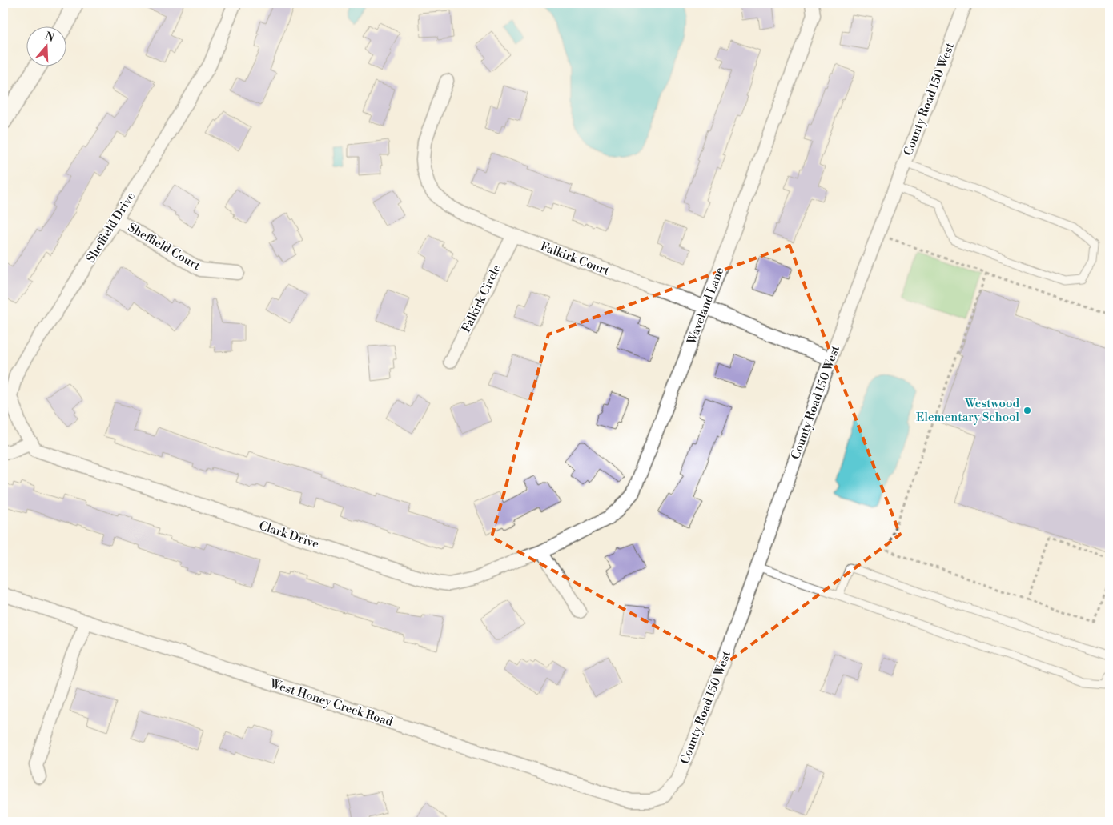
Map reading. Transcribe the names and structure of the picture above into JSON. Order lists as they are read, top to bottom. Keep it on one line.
{"streets":{"street":["County Road 150 West","Sheffield Drive","Sheffield Court","Falkirk Court","Falkirk Circle","Waveland Lane","Clark Drive","West Honey Creek Road"]},"crossings":[["County Road 150 West","Falkirk Court"],["County Road 150 West","West Honey Creek Road"],["Sheffield Drive","Sheffield Court"],["Sheffield Drive","Clark Drive"],["Falkirk Court","Falkirk Circle"],["Falkirk Court","Waveland Lane"],["Waveland Lane","Clark Drive"]],"places":["Westwood Elementary School"],"north":"top"}
